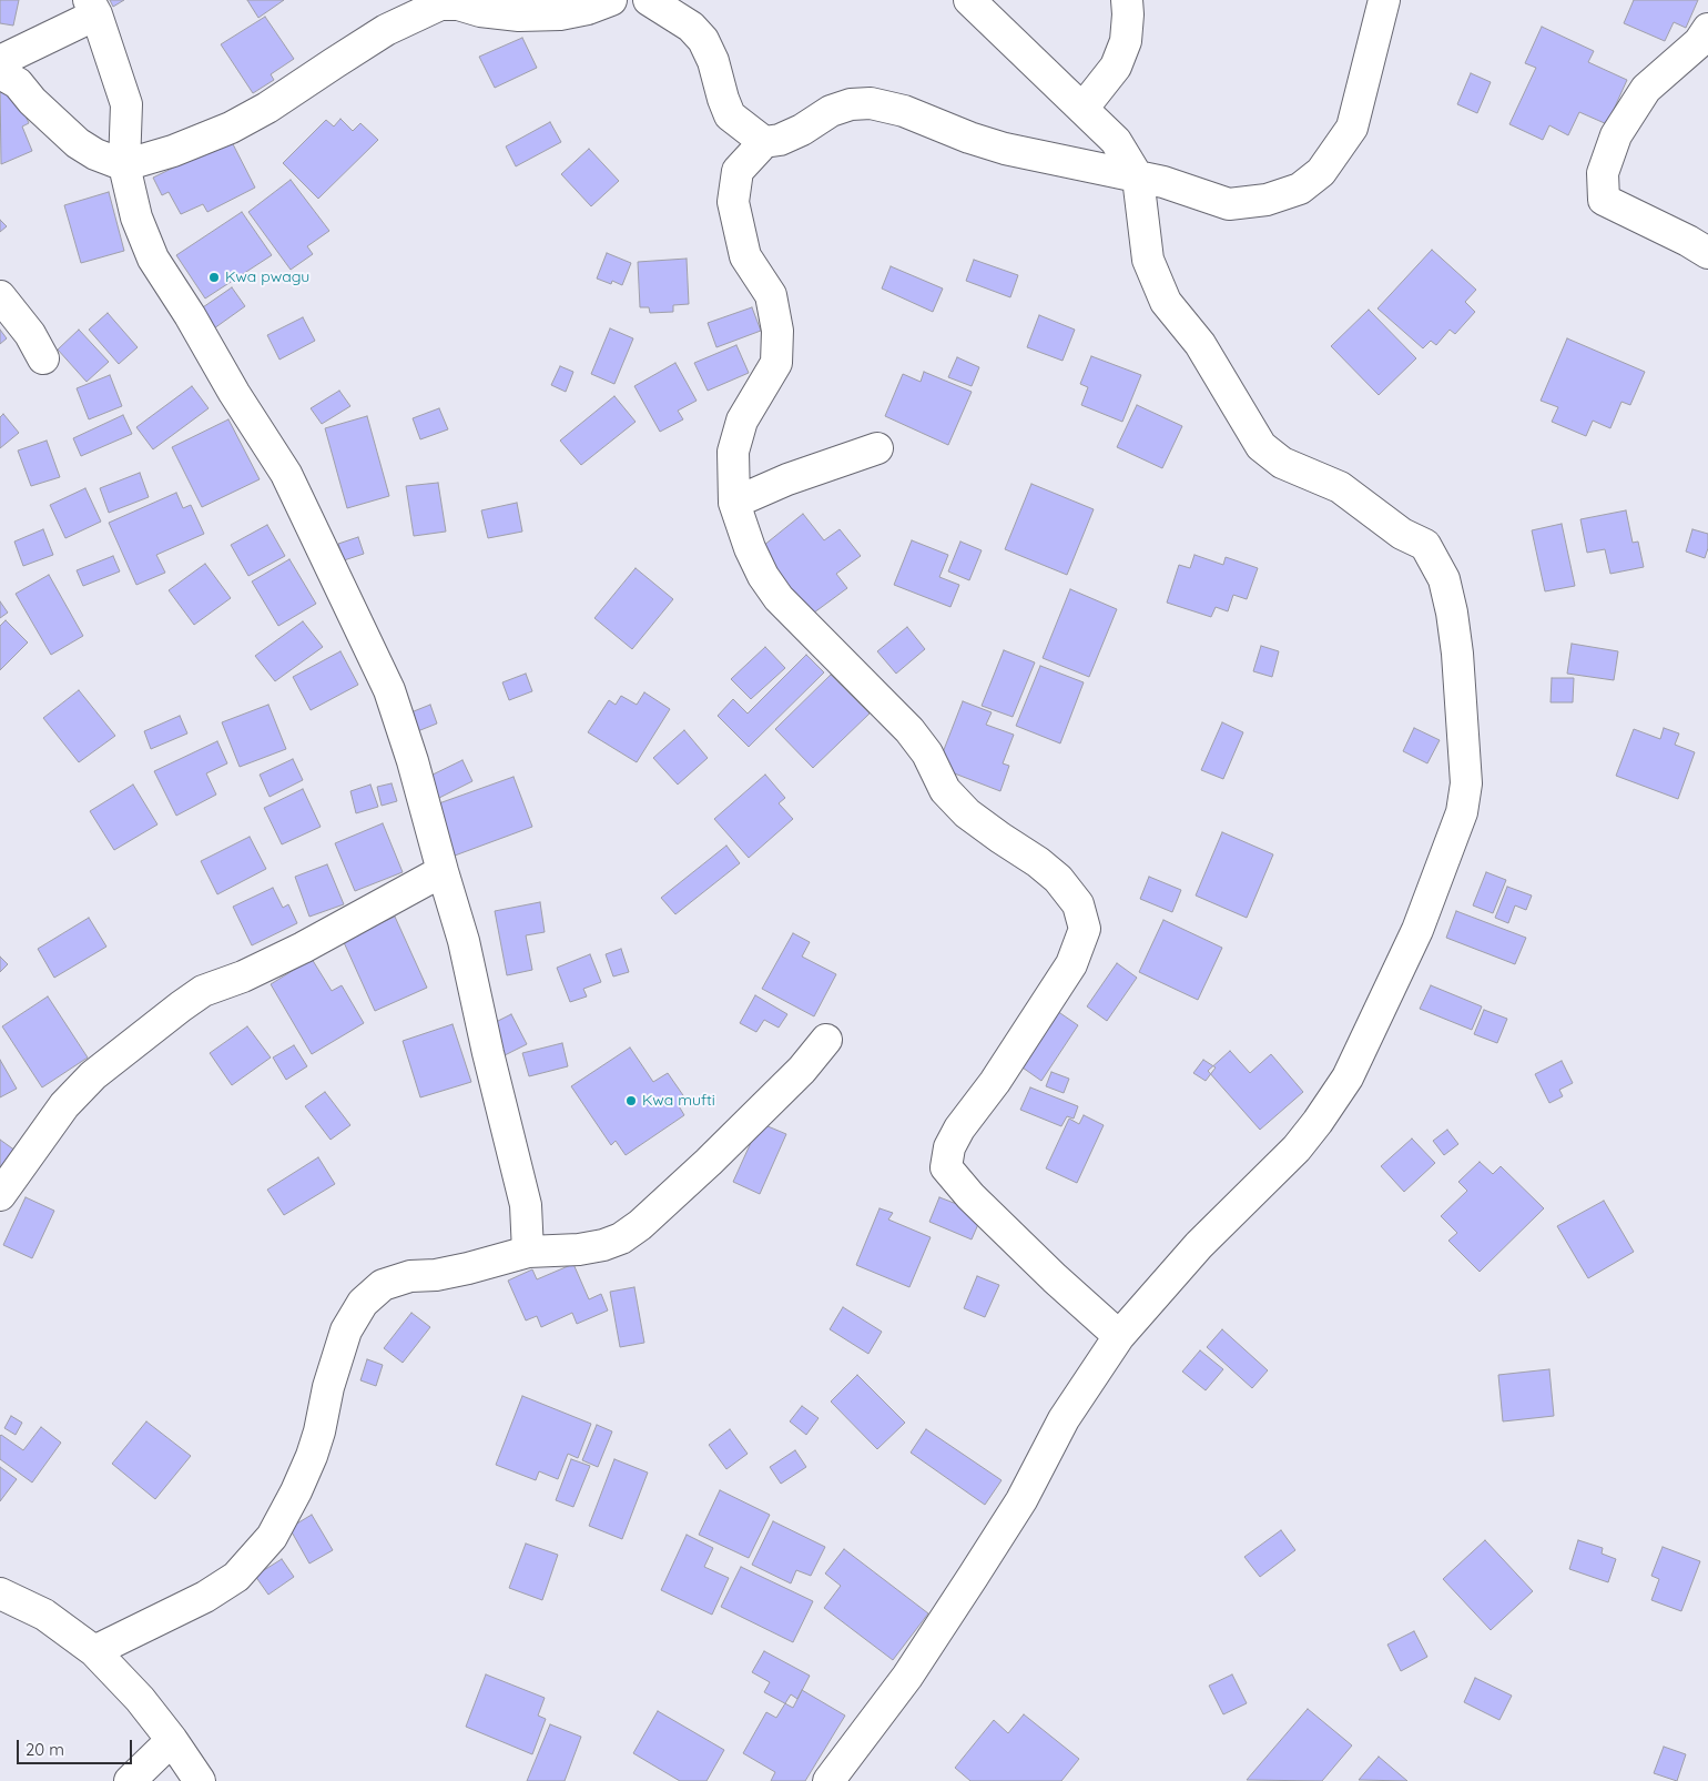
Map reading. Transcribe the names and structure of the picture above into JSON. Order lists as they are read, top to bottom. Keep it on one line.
{"places":["Kwa pwagu","Kwa mufti"],"scale_bar":"20 m"}
